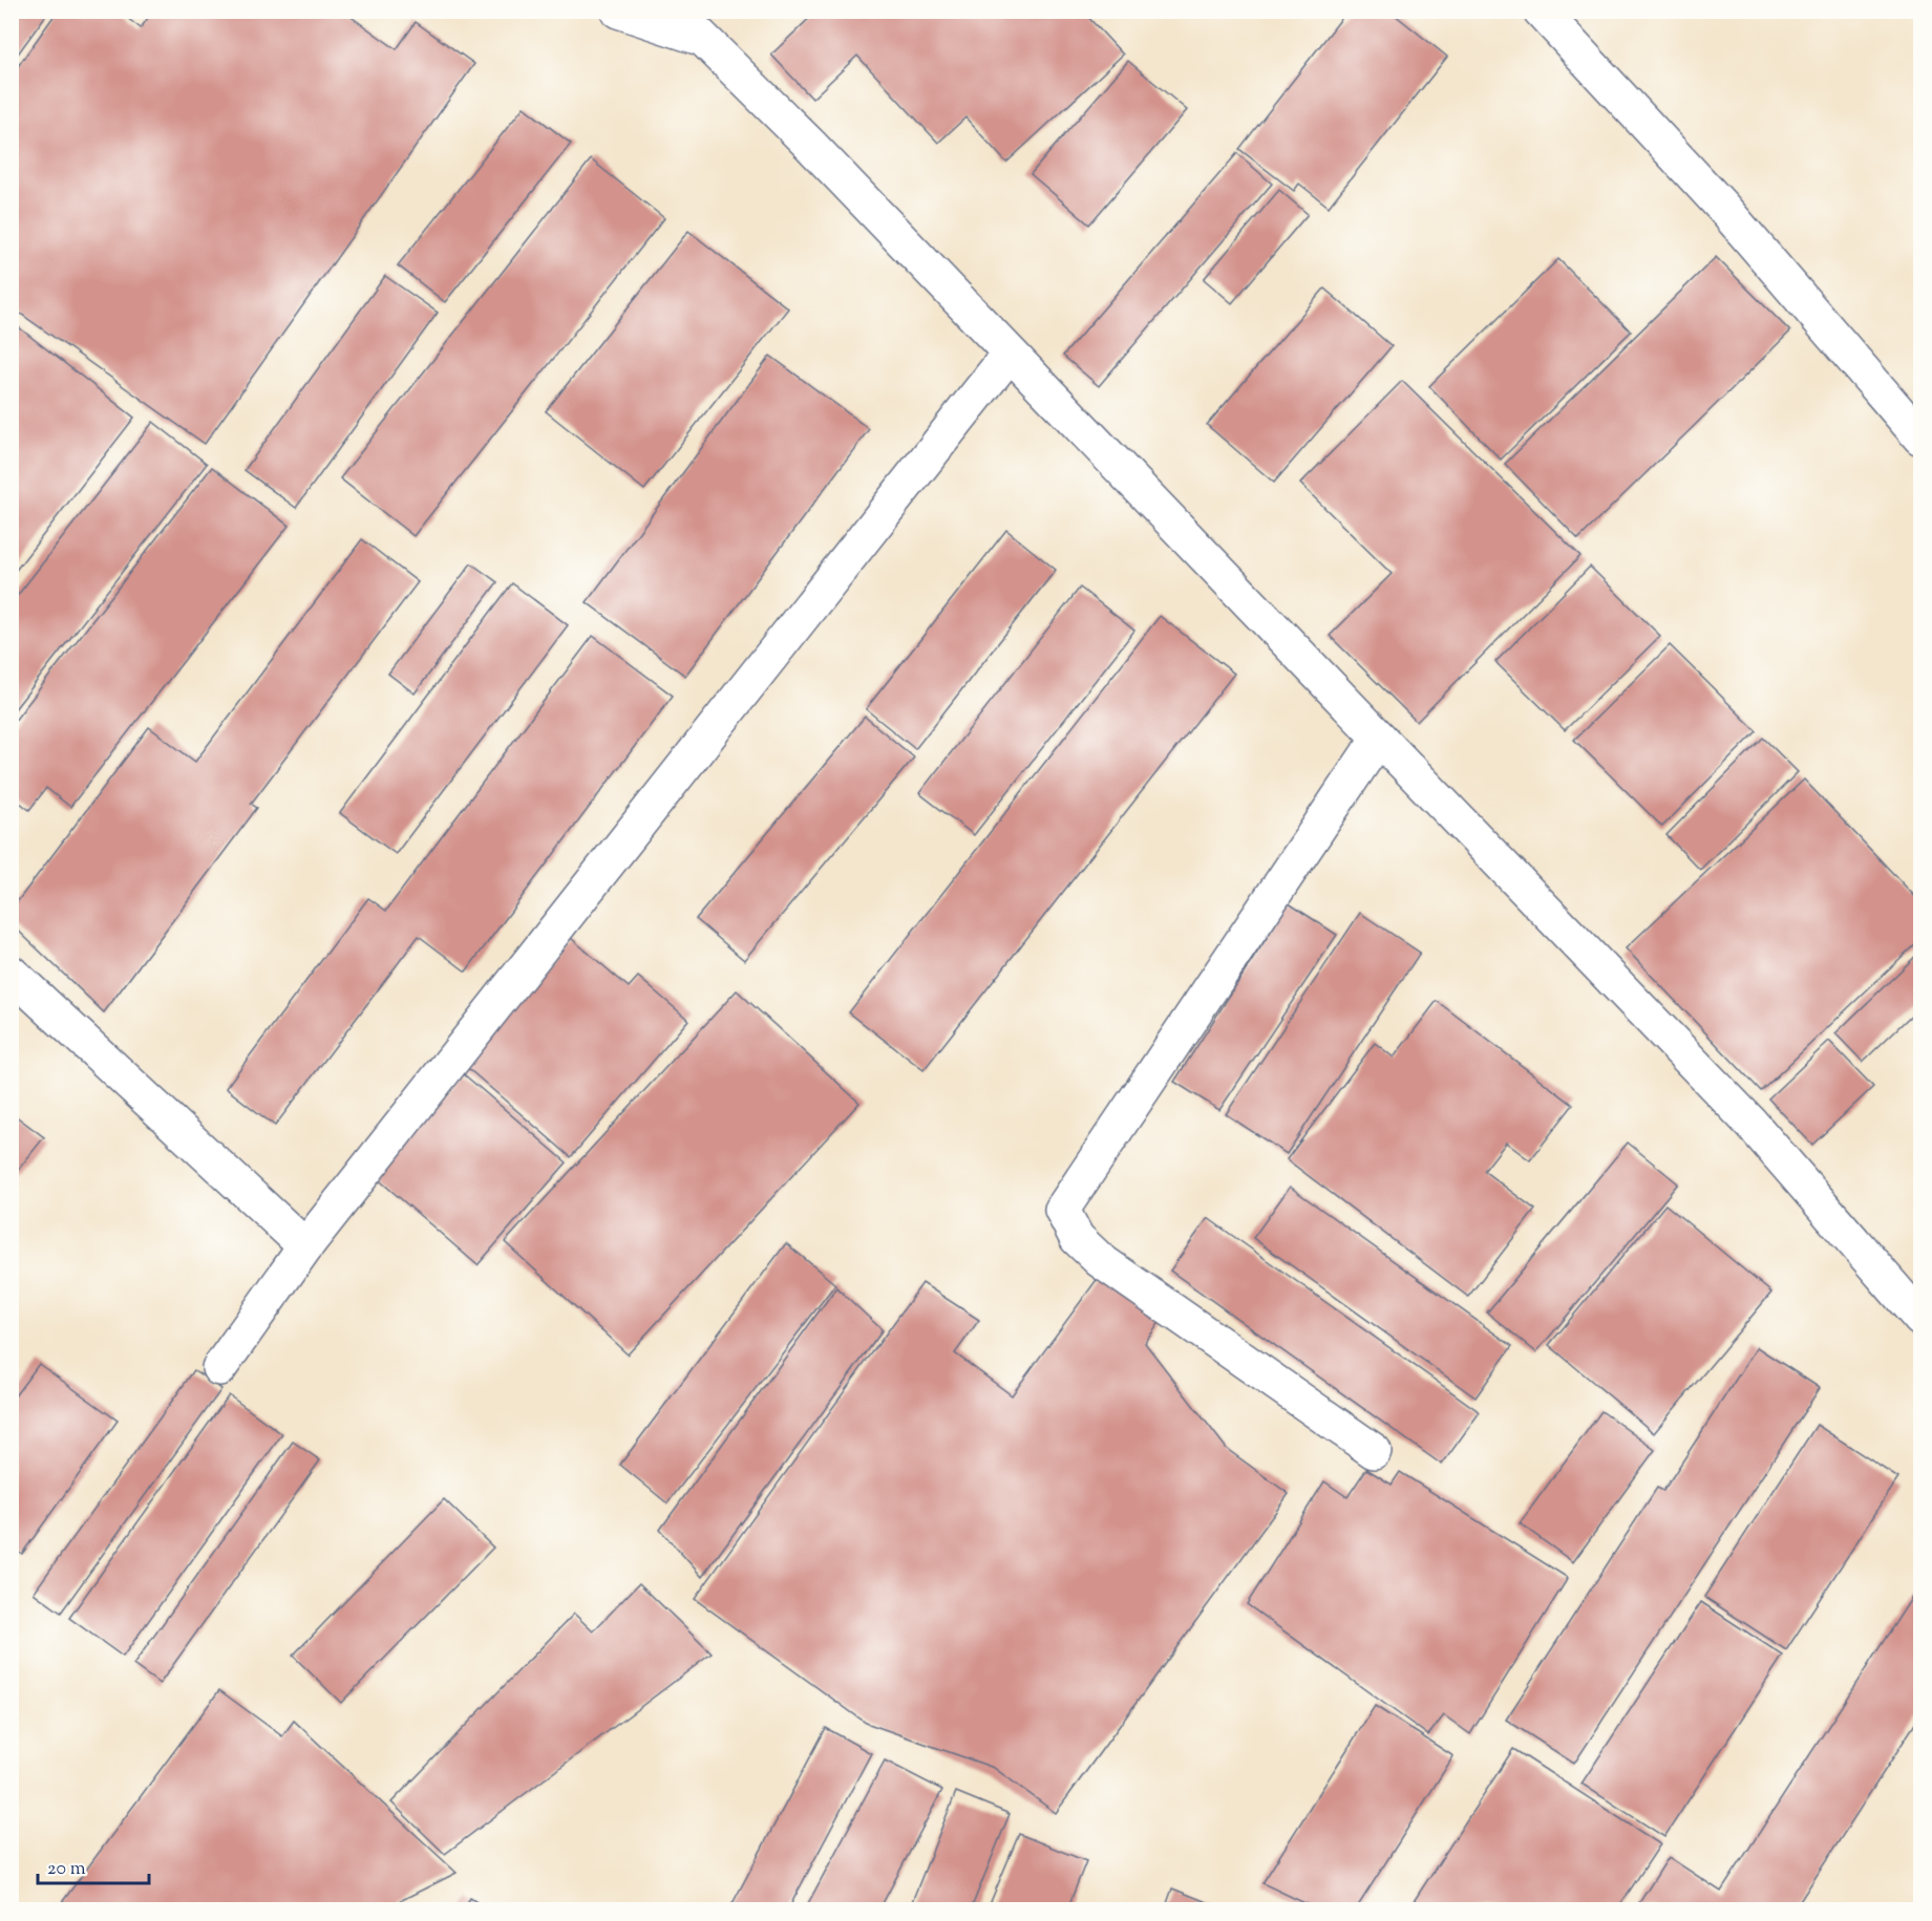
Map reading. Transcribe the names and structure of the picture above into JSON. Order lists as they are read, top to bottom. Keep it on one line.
{"scale_bar":"20 m"}
